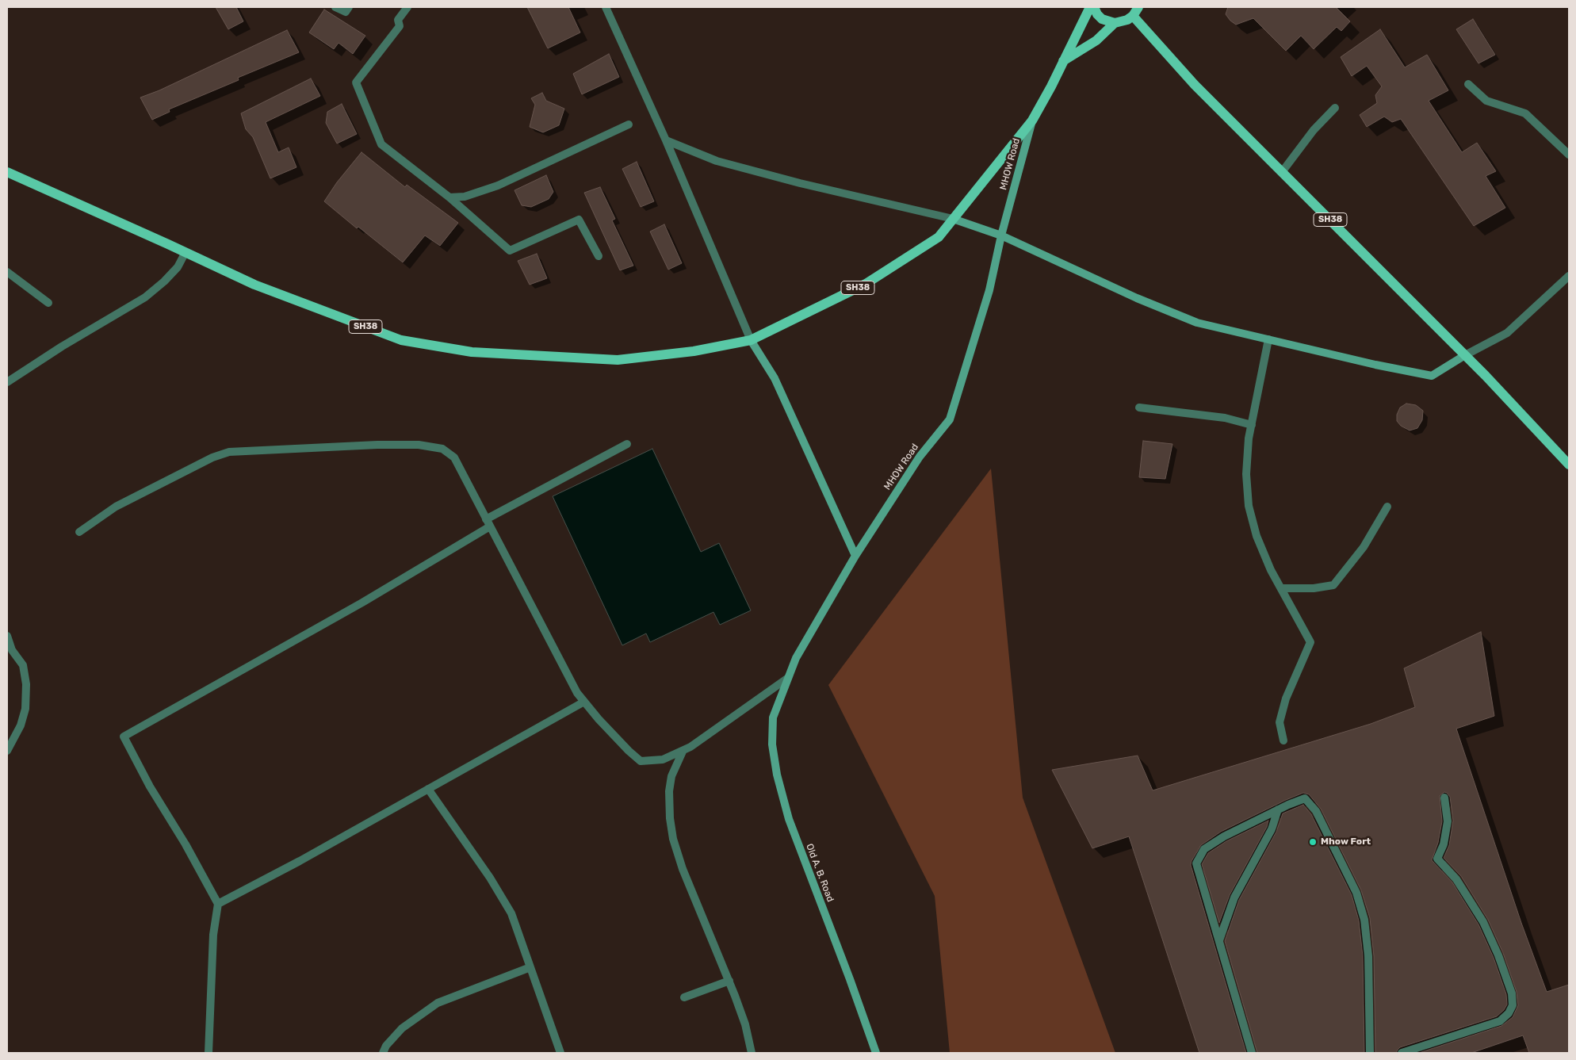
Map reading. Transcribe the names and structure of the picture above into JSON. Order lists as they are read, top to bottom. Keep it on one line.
{"streets":{"main road":["MHOW Road","SH38","Old A. B. Road"]},"crossings":[["MHOW Road","SH38"],["MHOW Road","Old A. B. Road"]],"places":["Mhow Fort"]}
